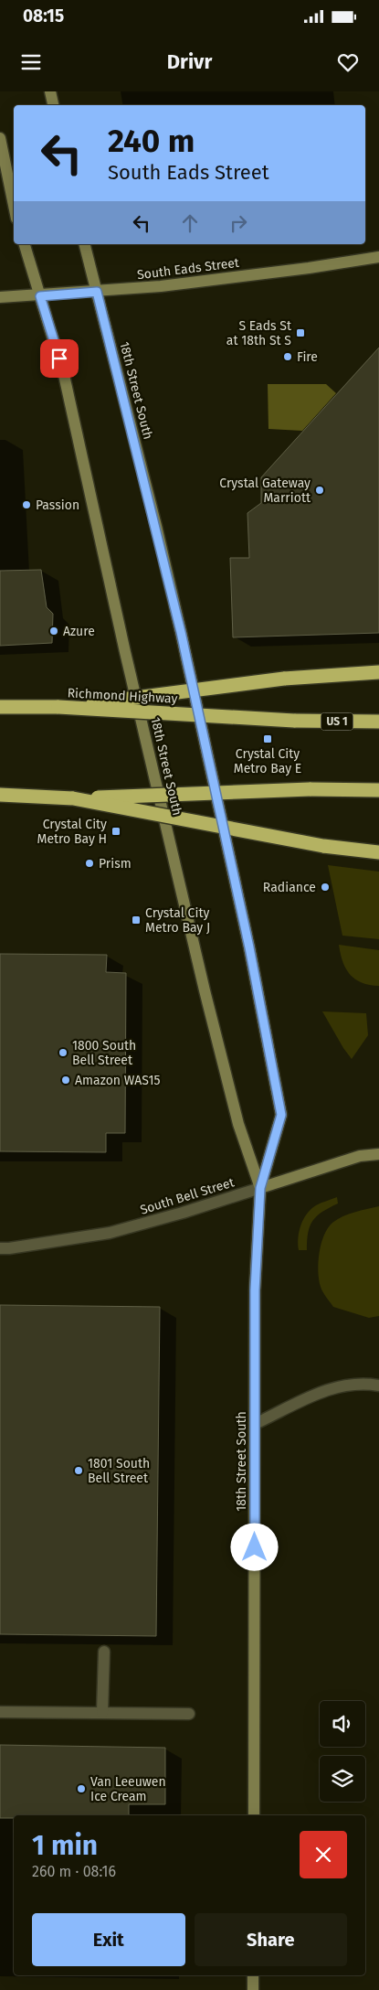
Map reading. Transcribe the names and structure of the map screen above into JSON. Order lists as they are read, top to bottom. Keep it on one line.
{"streets":{"highway":["Richmond Highway","US 1"],"street":["South Eads Street","18th Street South","South Bell Street"]},"crossings":[["South Eads Street","18th Street South"],["18th Street South","South Bell Street"]],"places":{"transit":["S Eads St at 18th St S","Crystal City Metro Bay E","Crystal City Metro Bay H","Crystal City Metro Bay J"],"other":["Fire","Crystal Gateway Marriott","Passion","Azure","Prism","Radiance","1800 South Bell Street","Amazon WAS15","1801 South Bell Street","Van Leeuwen Ice Cream"]},"page":{"status":"08:15","header":"Drivr","turn":["240 m","South Eads Street"],"heading":["1 min","260 m · 08:16"],"buttons":["Exit","Share"]}}
